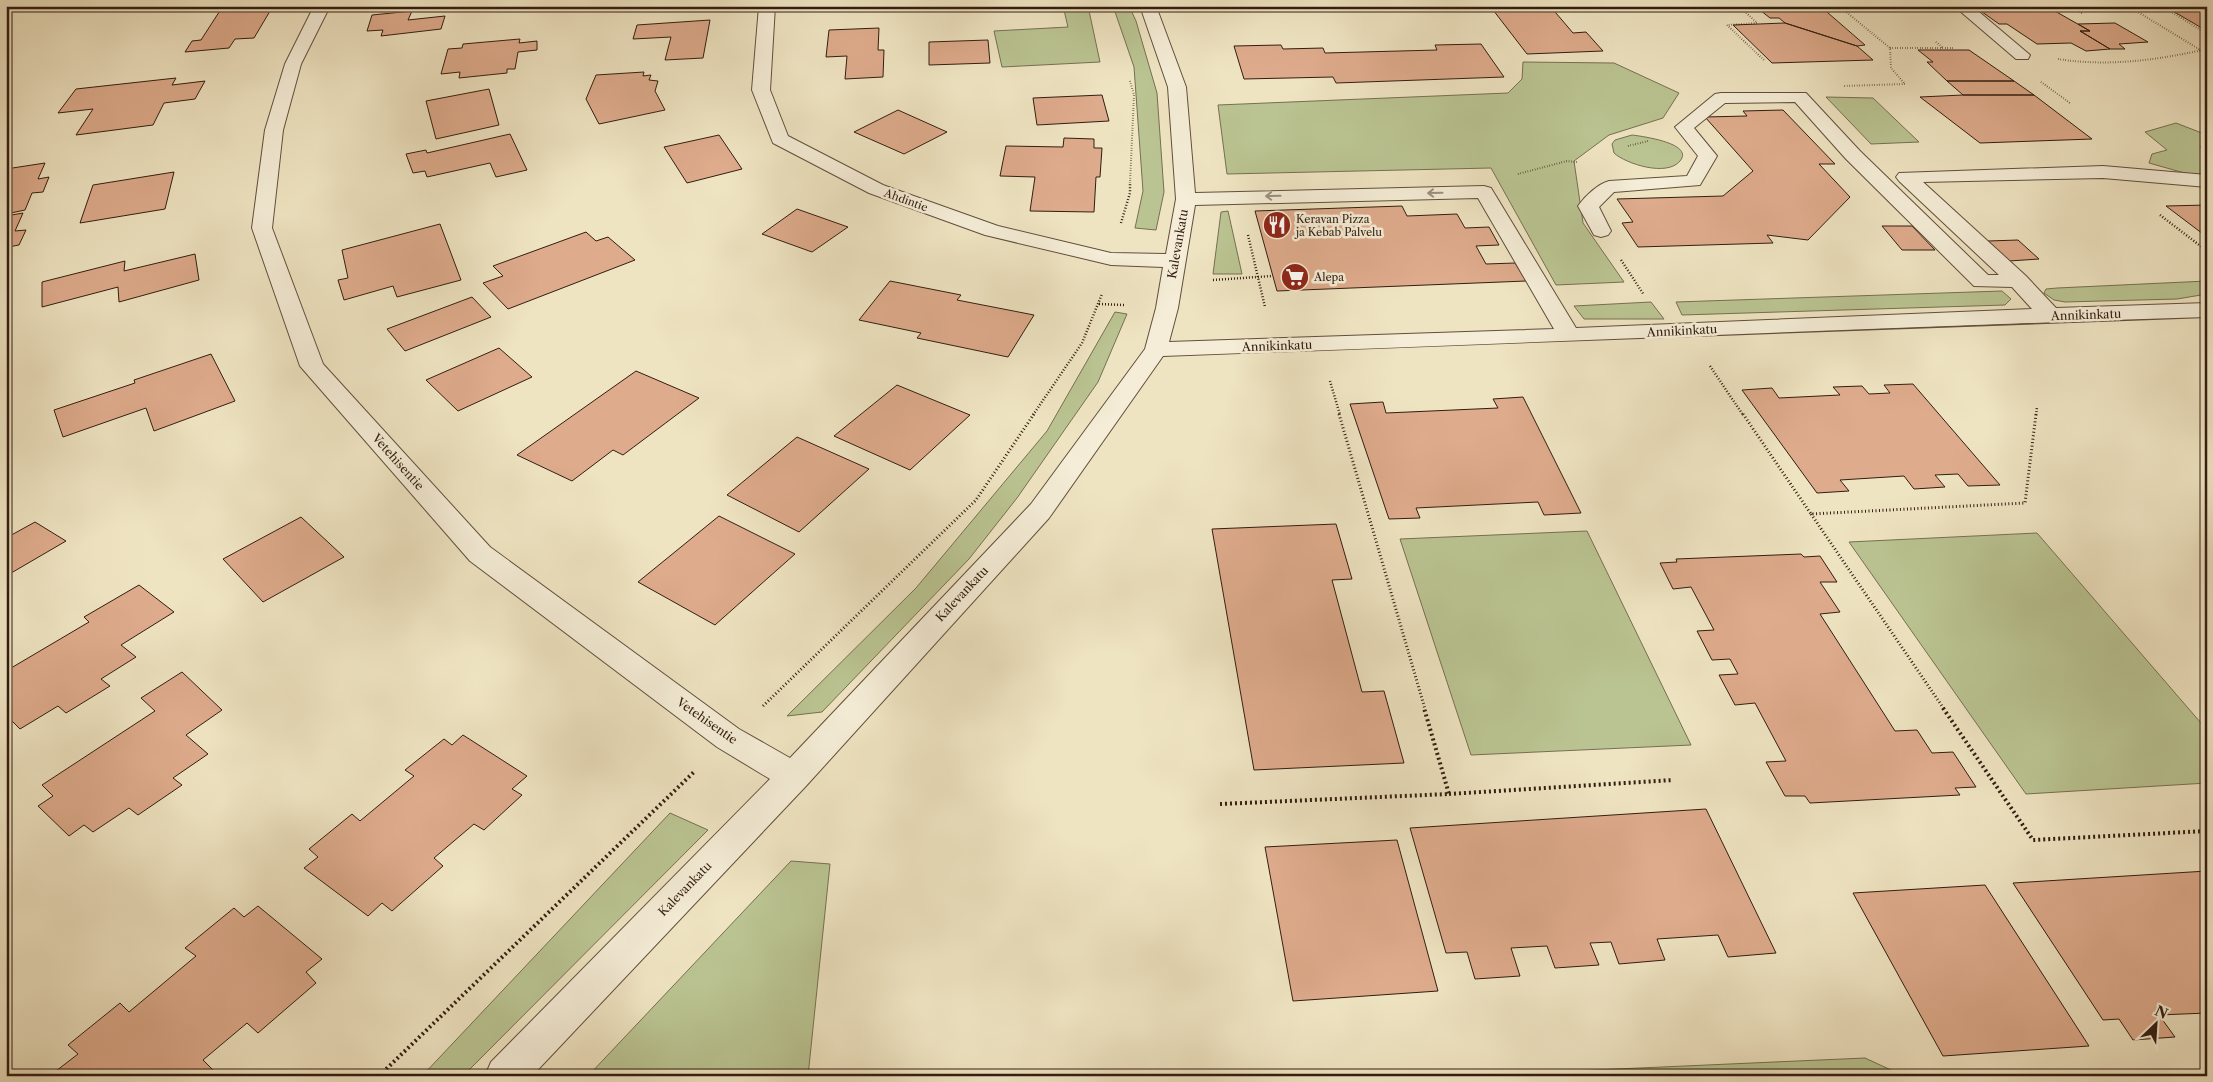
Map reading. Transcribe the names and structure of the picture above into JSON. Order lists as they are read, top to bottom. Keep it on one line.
{"streets":{"street":["Ahdintie","Kalevankatu","Annikinkatu","Vetehisentie"]},"crossings":[["Ahdintie","Kalevankatu"],["Kalevankatu","Annikinkatu"],["Kalevankatu","Vetehisentie"]],"places":{"restaurant":["Keravan Pizza ja Kebab Palvelu"],"supermarket":["Alepa"]},"north":"top right"}
